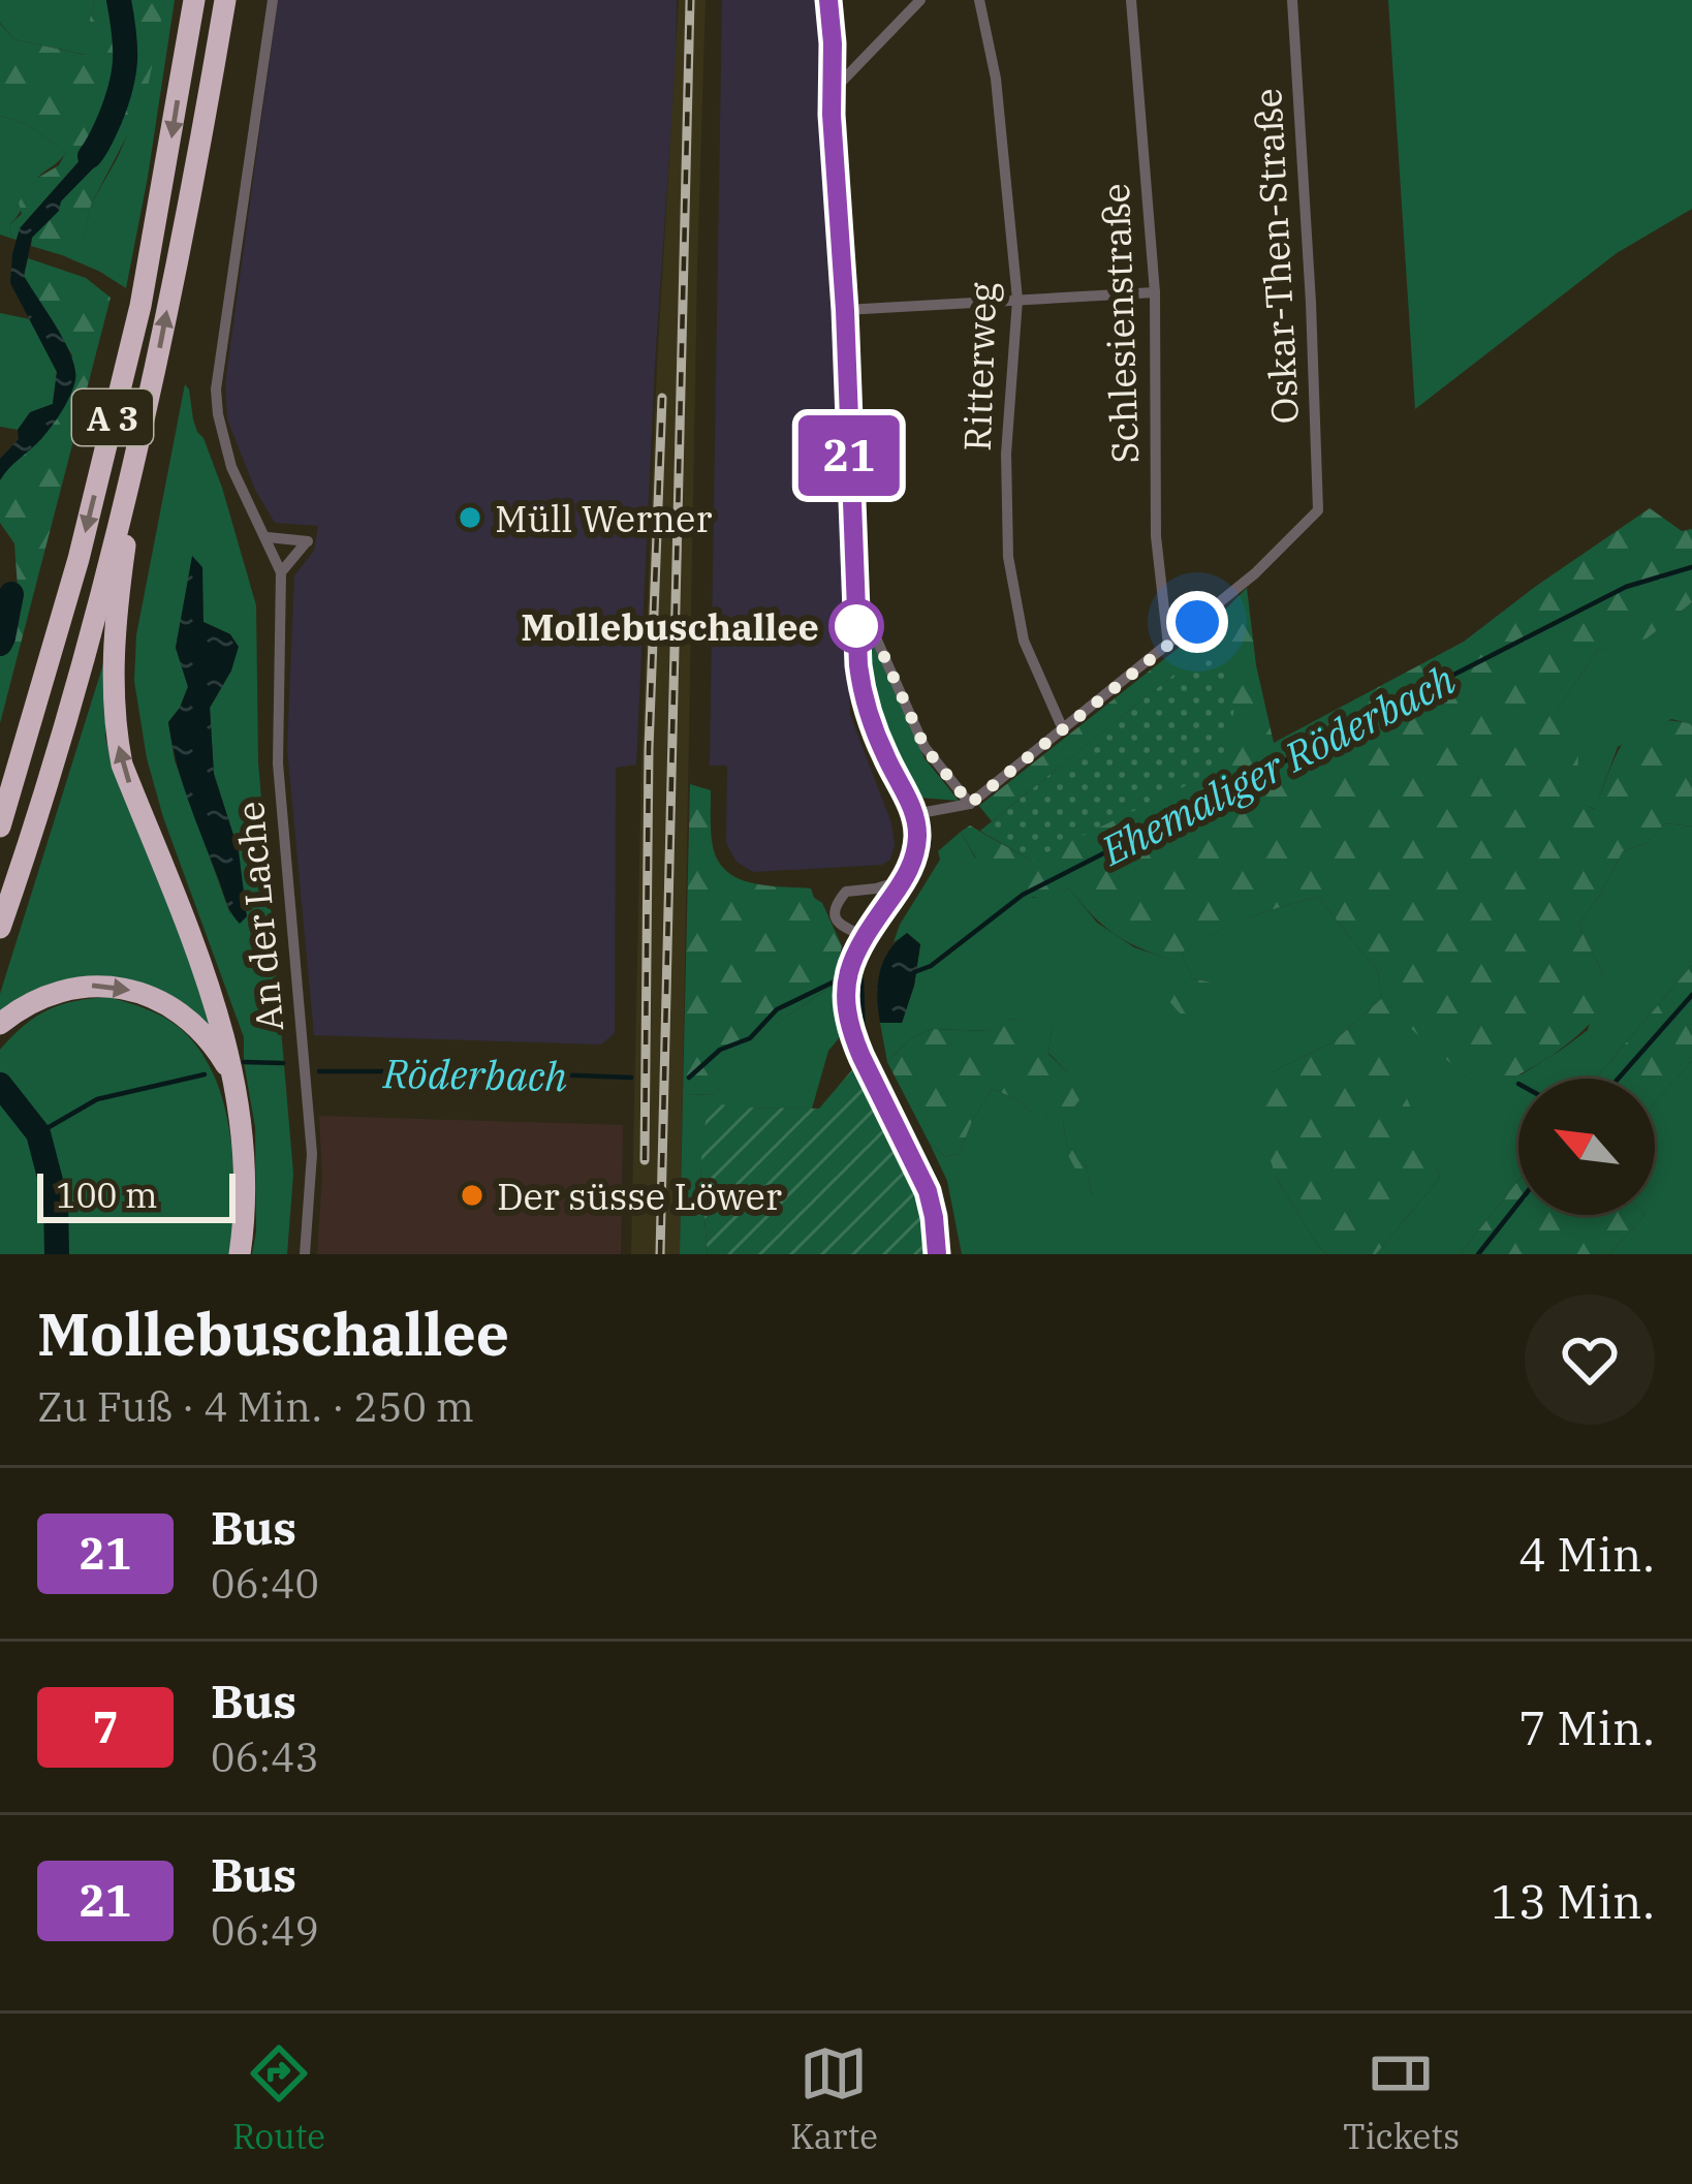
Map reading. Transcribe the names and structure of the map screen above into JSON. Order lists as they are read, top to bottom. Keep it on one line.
{"streets":{"highway":["A 3"],"street":["Oskar-Then-Straße","Schlesienstraße","Ritterweg","An der Lache"]},"crossings":[["Oskar-Then-Straße","Schlesienstraße"]],"water":["Ehemaliger Röderbach","Röderbach"],"places":["Müll Werner","Mollebuschallee","Der süsse Löwer"],"lines":["bus line 21"],"scale_bar":"100 m","north":"top left","page":{"on_map":"21","scale":"100 m","heading":["Mollebuschallee","Zu Fuß · 4 Min. · 250 m"],"list":[{"mark":"21","name":"Bus","note":"06:40","value":"4 Min."},{"mark":"7","name":"Bus","note":"06:43","value":"7 Min."},{"mark":"21","name":"Bus","note":"06:49","value":"13 Min."}],"tabs":["Route","Karte","Tickets"]}}
